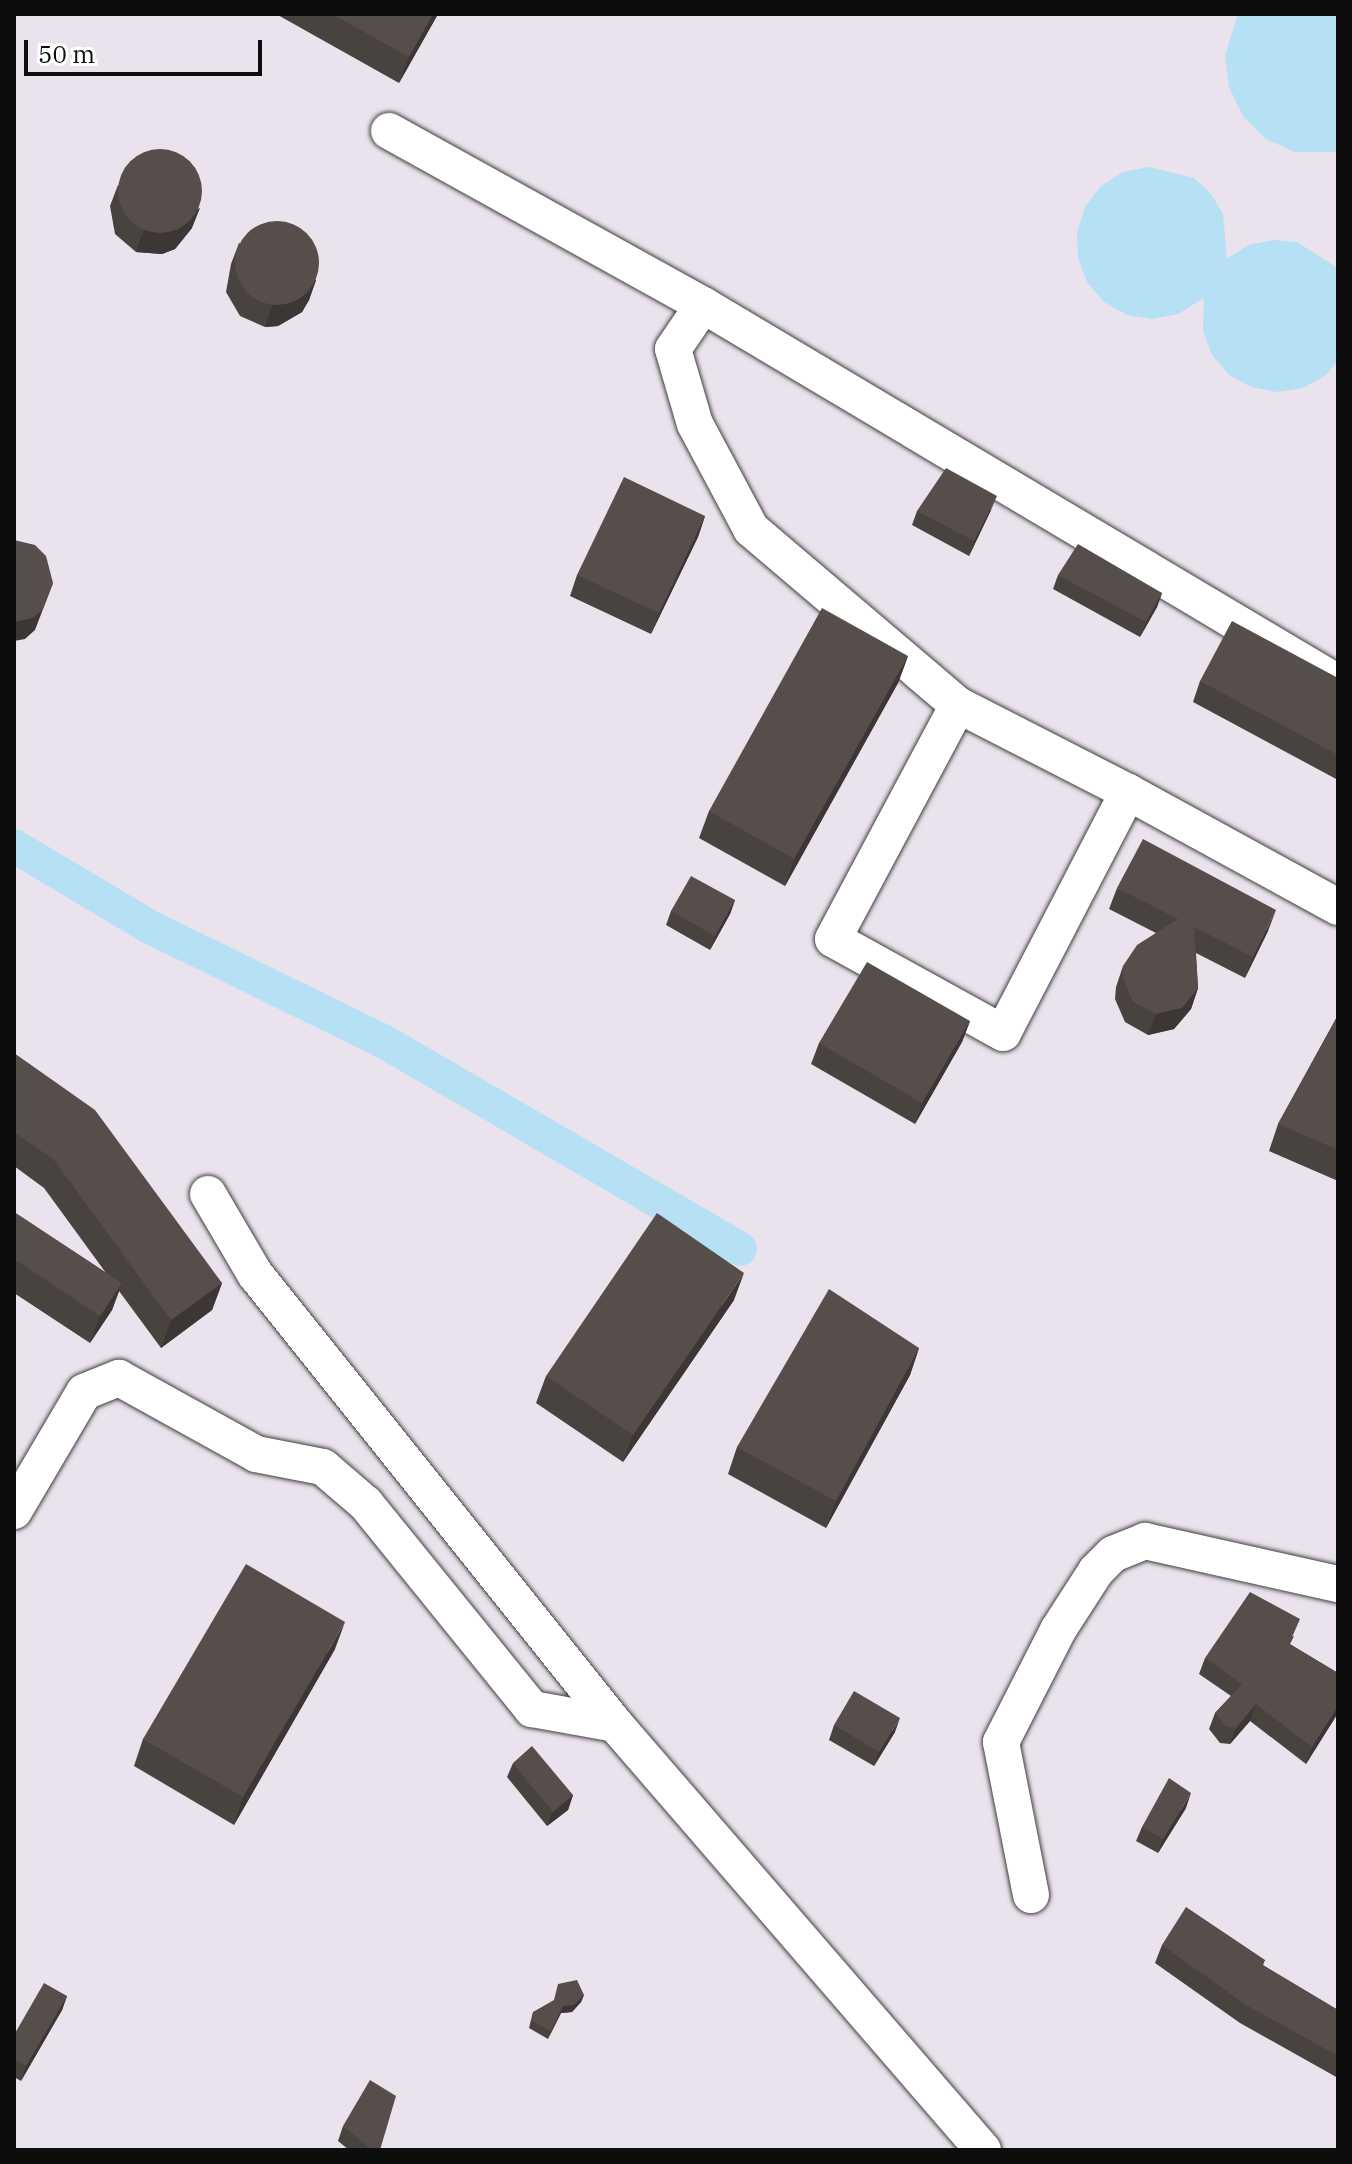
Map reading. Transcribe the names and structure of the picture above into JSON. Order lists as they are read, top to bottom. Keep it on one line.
{"scale_bar":"50 m"}
